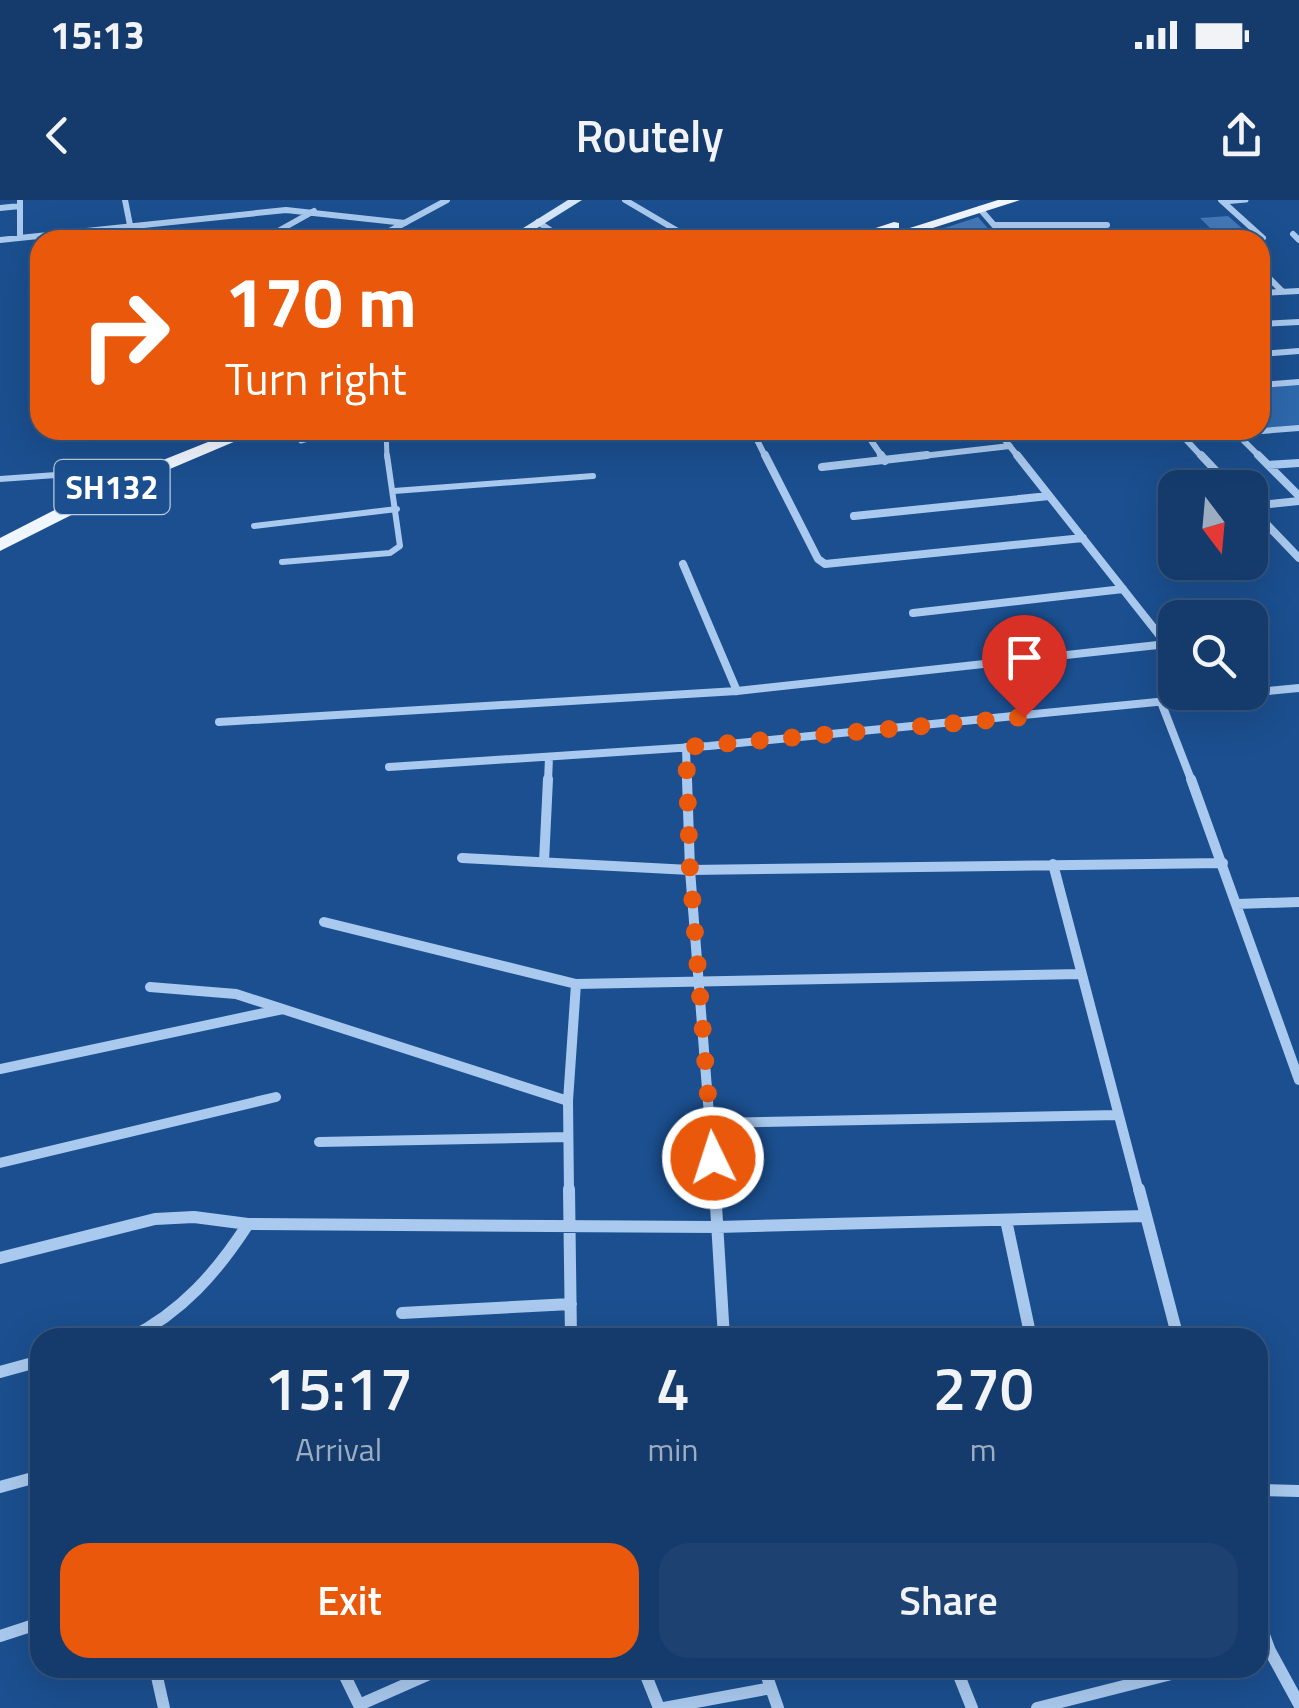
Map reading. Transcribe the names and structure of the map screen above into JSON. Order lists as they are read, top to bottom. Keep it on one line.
{"streets":{"main road":["SH132"]},"north":"bottom","page":{"status":"15:13","header":"Routely","turn":["170 m","Turn right"],"eta":["15:17","Arrival","4","min","270","m"],"buttons":["Exit","Share"]}}
